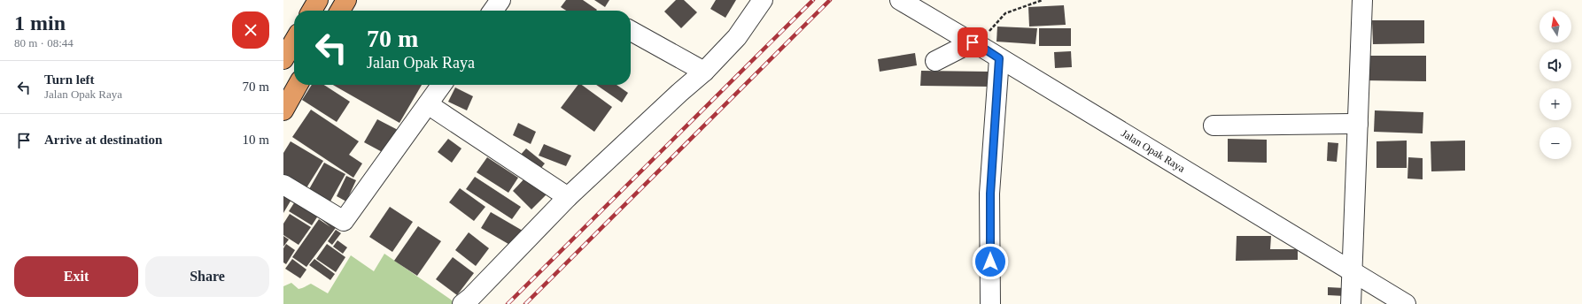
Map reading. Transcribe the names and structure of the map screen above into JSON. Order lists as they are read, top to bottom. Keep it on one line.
{"streets":{"street":["Jalan Opak Raya"]},"north":"top","page":{"heading":["1 min","80 m · 08:44"],"map_buttons":["+","−"],"turn":["70 m","Jalan Opak Raya"],"list":[{"name":"Turn left","note":"Jalan Opak Raya","value":"70 m"},{"name":"Arrive at destination","value":"10 m"}],"buttons":["Exit","Share"]}}
